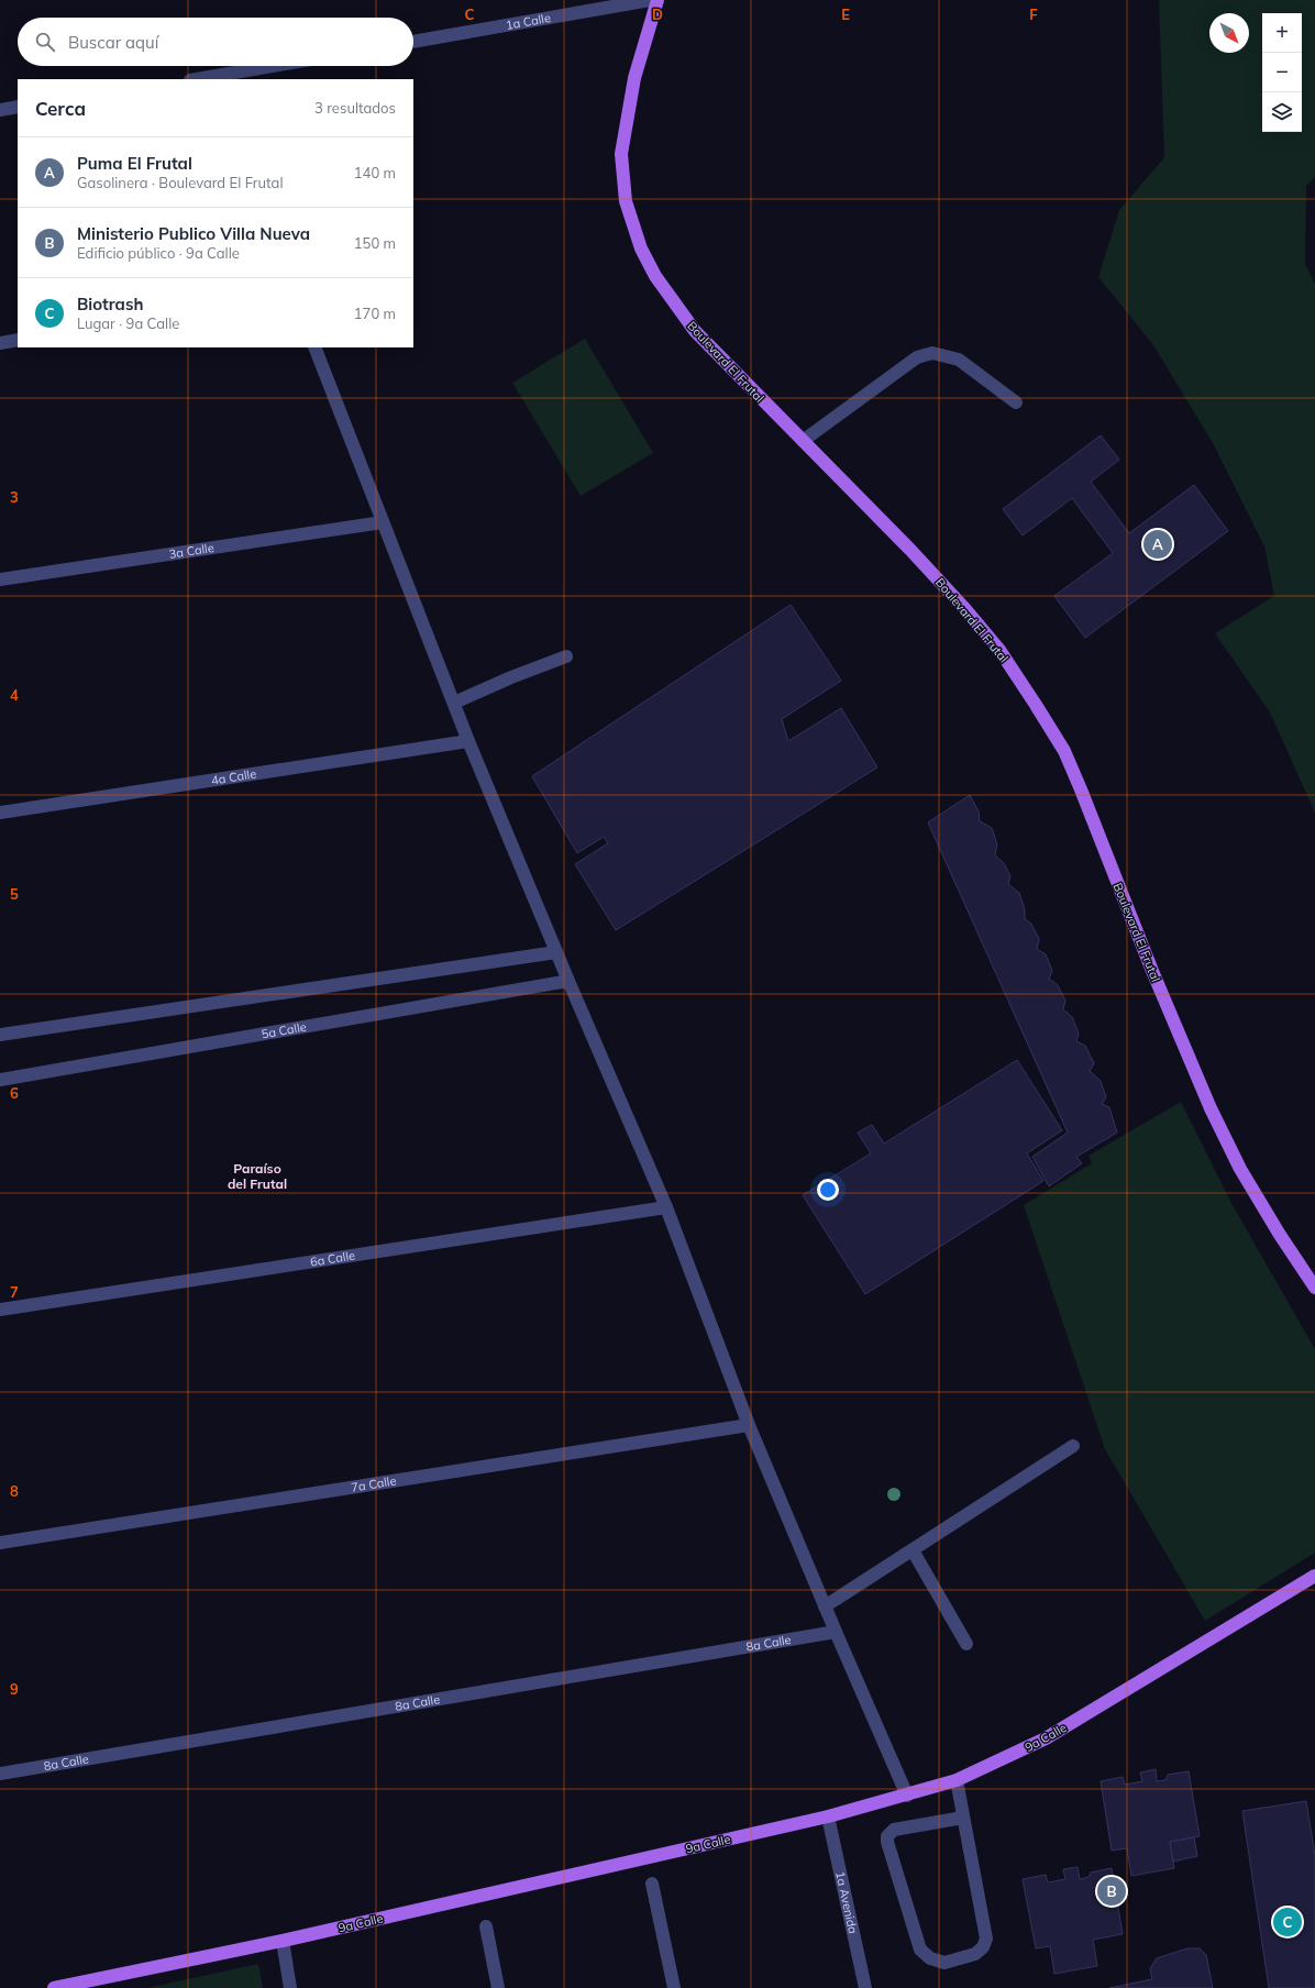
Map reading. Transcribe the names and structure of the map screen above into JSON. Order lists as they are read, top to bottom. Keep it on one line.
{"streets":{"main road":["Boulevard El Frutal","9a Calle"],"street":["1a Calle","3a Calle","4a Calle","5a Calle","6a Calle","7a Calle","8a Calle","1a Avenida"]},"crossings":[["9a Calle","1a Avenida"]],"districts":["Paraíso del Frutal"],"north":"bottom right","page":{"map_buttons":["+","−"],"search":"Buscar aquí","heading":["Cerca","3 resultados"],"list":[{"mark":"A","name":"Puma El Frutal","note":"Gasolinera · Boulevard El Frutal","value":"140 m"},{"mark":"B","name":"Ministerio Publico Villa Nueva","note":"Edificio público · 9a Calle","value":"150 m"},{"mark":"C","name":"Biotrash","note":"Lugar · 9a Calle","value":"170 m"}],"pins":["A","B","C"]},"grid":{"columns":["C","D","E","F"],"rows":["3","4","5","6","7","8","9"]}}
